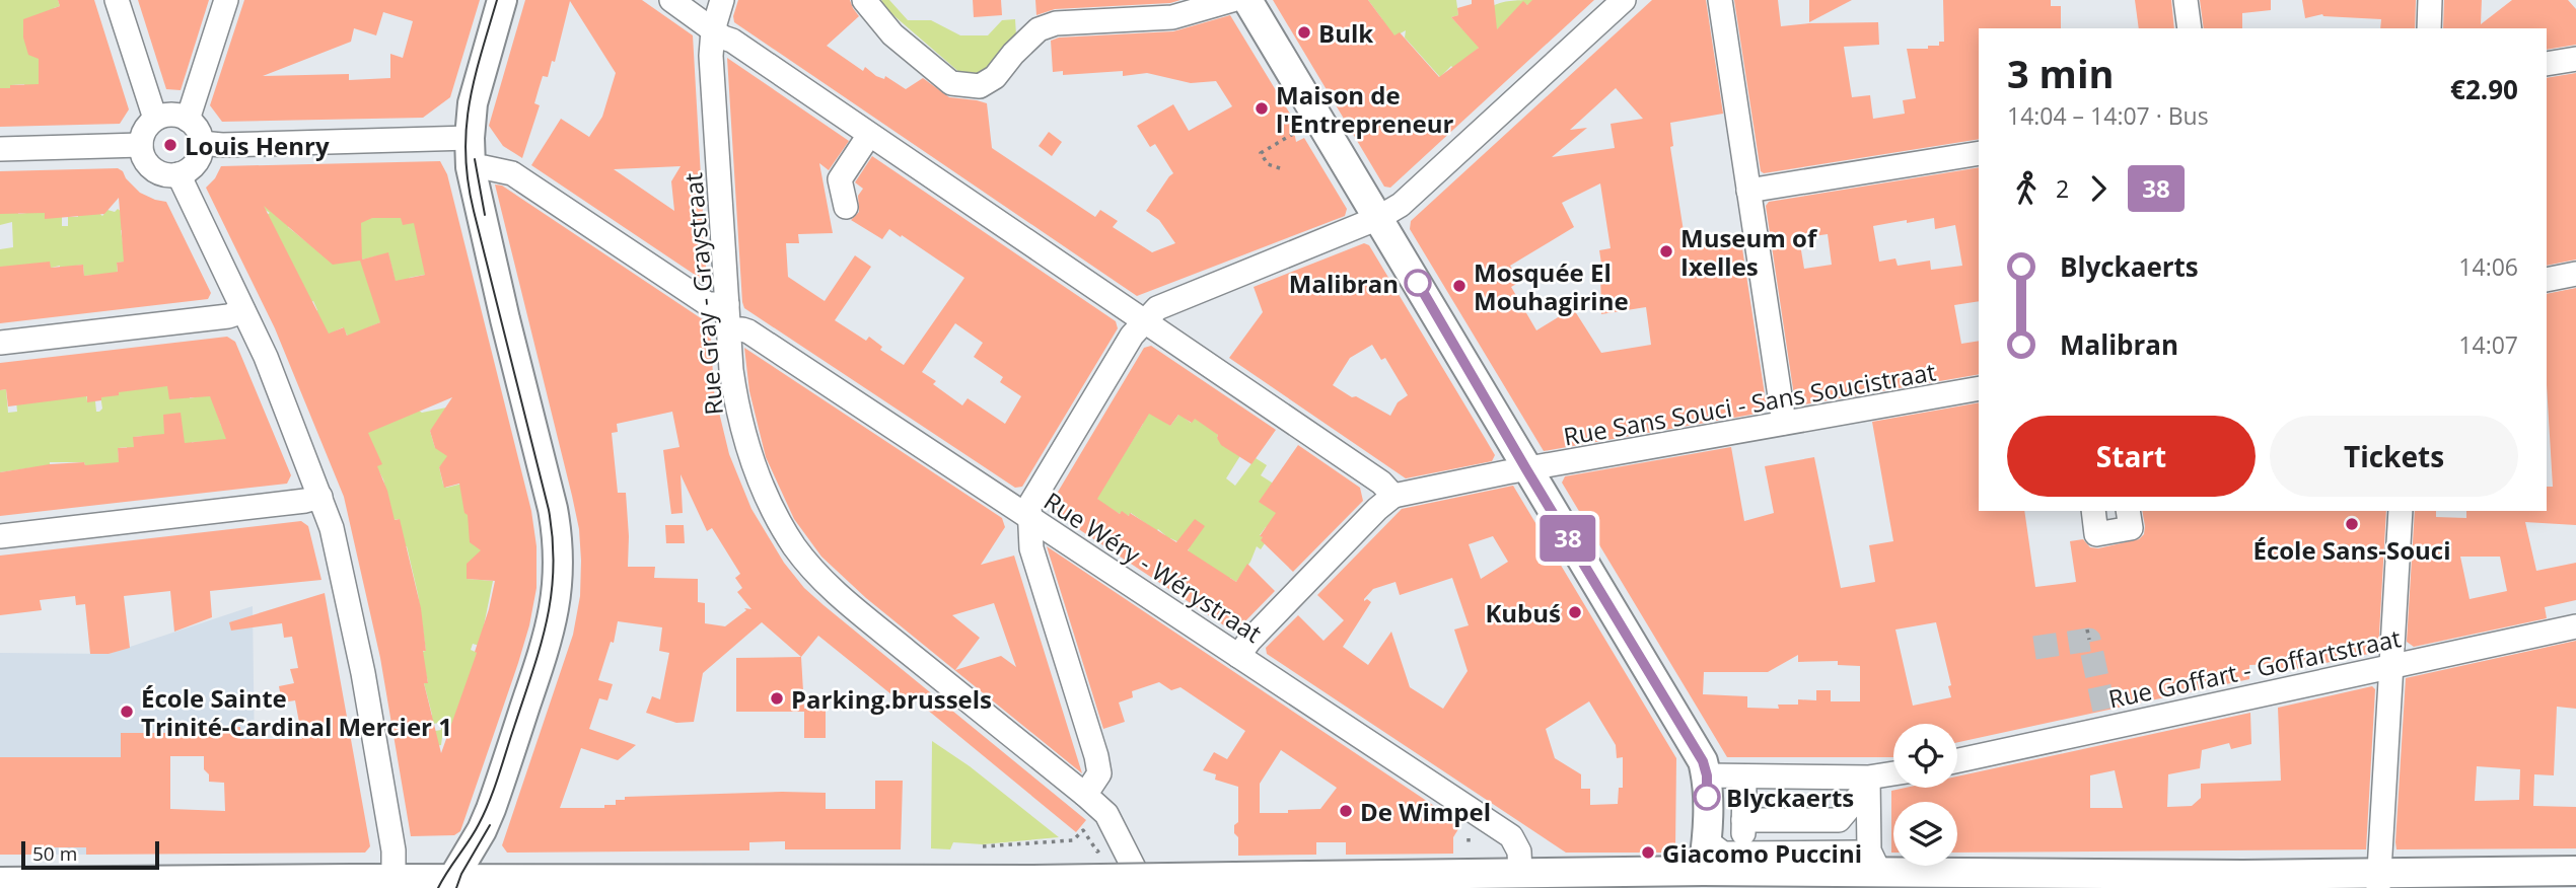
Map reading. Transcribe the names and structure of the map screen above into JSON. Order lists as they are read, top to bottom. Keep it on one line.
{"streets":{"street":["Rue Gray - Graystraat","Rue Sans Souci - Sans Soucistraat","Rue Wéry - Wérystraat","Rue Goffart - Goffartstraat"]},"crossings":[["Rue Gray - Graystraat","Rue Wéry - Wérystraat"]],"places":["Bulk","Maison de l'Entrepreneur","Louis Henry","Museum of Ixelles","Malibran","Mosquée El Mouhagirine","École Sans-Souci","Kubuś","Parking.brussels","École Sainte Trinité-Cardinal Mercier 1","Blyckaerts","De Wimpel","Giacomo Puccini"],"lines":["bus line 38"],"scale_bar":"50 m","page":{"on_map":"38","heading":["3 min","14:04 – 14:07 · Bus","€2.90"],"legs":["2","38"],"list":[{"name":"Blyckaerts","value":"14:06"},{"name":"Malibran","value":"14:07"}],"buttons":["Start","Tickets"],"scale":"50 m"}}
